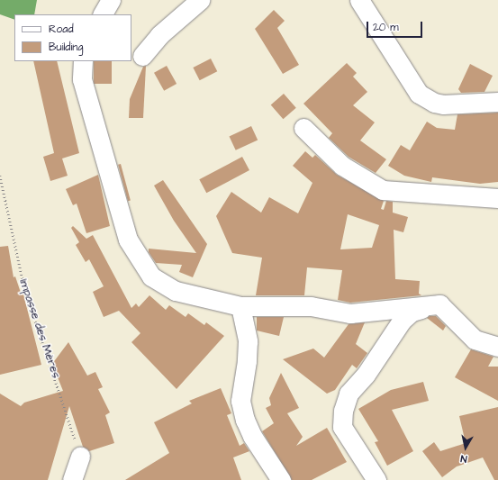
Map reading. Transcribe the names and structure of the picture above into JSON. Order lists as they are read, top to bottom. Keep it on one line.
{"streets":{"path":["Impasse des Mères"]},"legend":["Road","Building"],"scale_bar":"20 m","north":"bottom"}
